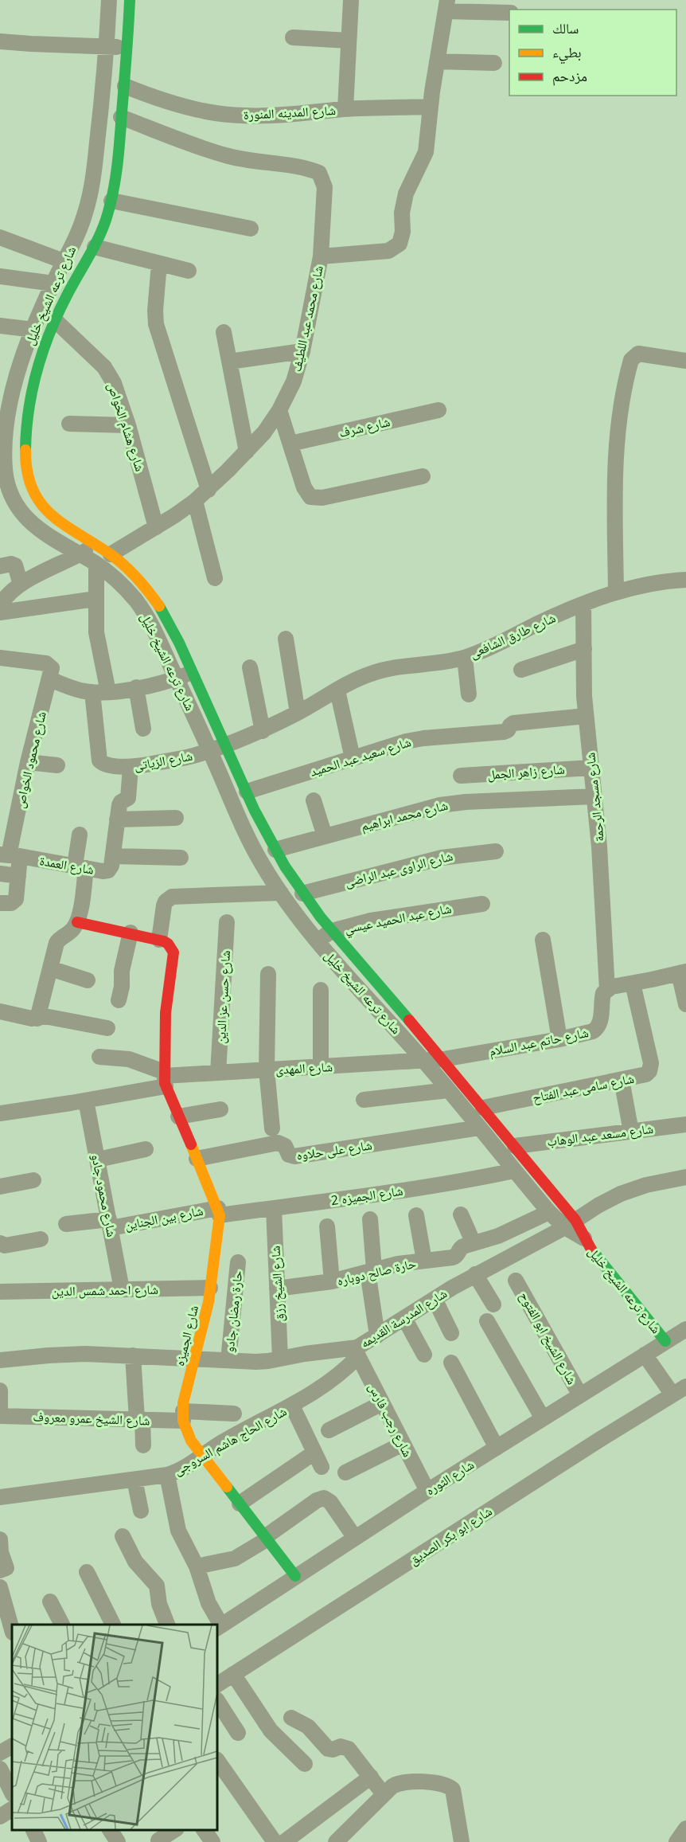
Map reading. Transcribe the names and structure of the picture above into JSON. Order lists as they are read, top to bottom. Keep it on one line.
{"streets":{"street":["شارع المدينه المنورة","شارع ترعه الشيخ خليل","شارع محمد عبد اللطيف","شارع هشام الخواص","شارع شرف","شارع طارق الشافعى","شارع سعيد عبد الحميد","شارع محمود الخواص","شارع الزياتى","شارع زاهر الجمل","شارع مسجد الرحمة","شارع محمد ابراهيم","شارع العمدة","شارع الراوى عبد الراضى","شارع عبد الحميد عيسي","شارع حسن عز الدين","شارع حاتم عبد السلام","شارع المهدى","شارع سامى عبد الفتاح","شارع مسعد عبد الوهاب","شارع على حلاوه","شارع محمود جادو","شارع الجميزه 2","شارع بين الجناين","حارة صالح دوباره","شارع الشيخ رزق","شارع احمد شمس الدين","حارة رمضان جادو","شارع المدرسة القديمه","شارع الجميزه","شارع الشيخ ابو الفتوح","شارع الشيخ عمرو معروف","شارع رجب فارس","شارع الحاج هاشم السروجى","شارع الثوره","شارع ابو بكر الصديق"]},"crossings":[["شارع المدينه المنورة","شارع ترعه الشيخ خليل"],["شارع المدينه المنورة","شارع محمد عبد اللطيف"],["شارع ترعه الشيخ خليل","شارع محمد عبد اللطيف"],["شارع ترعه الشيخ خليل","شارع هشام الخواص"],["شارع ترعه الشيخ خليل","شارع طارق الشافعى"],["شارع ترعه الشيخ خليل","شارع سعيد عبد الحميد"],["شارع ترعه الشيخ خليل","شارع الزياتى"],["شارع ترعه الشيخ خليل","شارع محمد ابراهيم"],["شارع ترعه الشيخ خليل","شارع الراوى عبد الراضى"],["شارع ترعه الشيخ خليل","شارع عبد الحميد عيسي"],["شارع ترعه الشيخ خليل","شارع حاتم عبد السلام"],["شارع ترعه الشيخ خليل","شارع المهدى"],["شارع ترعه الشيخ خليل","شارع سامى عبد الفتاح"],["شارع ترعه الشيخ خليل","شارع مسعد عبد الوهاب"],["شارع ترعه الشيخ خليل","شارع على حلاوه"],["شارع ترعه الشيخ خليل","شارع الجميزه 2"],["شارع ترعه الشيخ خليل","حارة صالح دوباره"],["شارع ترعه الشيخ خليل","شارع المدرسة القديمه"],["شارع ترعه الشيخ خليل","شارع الثوره"],["شارع محمد عبد اللطيف","شارع هشام الخواص"],["شارع طارق الشافعى","شارع الزياتى"],["شارع طارق الشافعى","شارع مسجد الرحمة"],["شارع سعيد عبد الحميد","شارع مسجد الرحمة"],["شارع محمود الخواص","شارع العمدة"],["شارع الزياتى","شارع العمدة"],["شارع زاهر الجمل","شارع مسجد الرحمة"],["شارع مسجد الرحمة","شارع محمد ابراهيم"],["شارع مسجد الرحمة","شارع حاتم عبد السلام"],["شارع حسن عز الدين","شارع المهدى"],["شارع حاتم عبد السلام","شارع المهدى"],["شارع المهدى","شارع محمود جادو"],["شارع محمود جادو","شارع بين الجناين"],["شارع محمود جادو","شارع احمد شمس الدين"],["شارع الجميزه 2","شارع بين الجناين"],["شارع الجميزه 2","شارع الشيخ رزق"],["شارع الجميزه 2","شارع الجميزه"],["شارع بين الجناين","شارع الجميزه"],["حارة صالح دوباره","شارع الشيخ رزق"],["شارع الشيخ رزق","شارع المدرسة القديمه"],["شارع احمد شمس الدين","شارع الجميزه"],["حارة رمضان جادو","شارع المدرسة القديمه"],["شارع المدرسة القديمه","شارع الجميزه"],["شارع المدرسة القديمه","شارع رجب فارس"],["شارع المدرسة القديمه","شارع الحاج هاشم السروجى"],["شارع الجميزه","شارع الشيخ عمرو معروف"],["شارع الشيخ ابو الفتوح","شارع الثوره"],["شارع رجب فارس","شارع الحاج هاشم السروجى"],["شارع رجب فارس","شارع الثوره"]],"legend":["سالك","بطيء","مزدحم"]}
